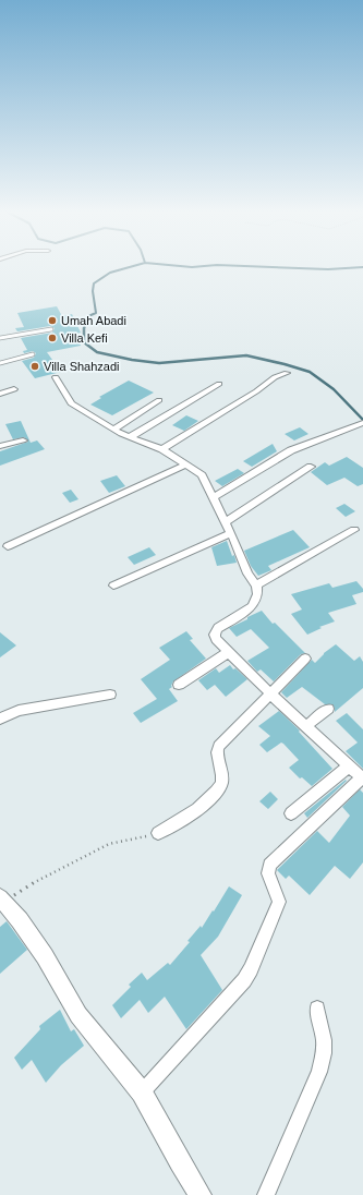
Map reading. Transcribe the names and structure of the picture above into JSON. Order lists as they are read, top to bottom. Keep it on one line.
{"places":["Umah Abadi","Villa Kefi","Villa Shahzadi"]}
